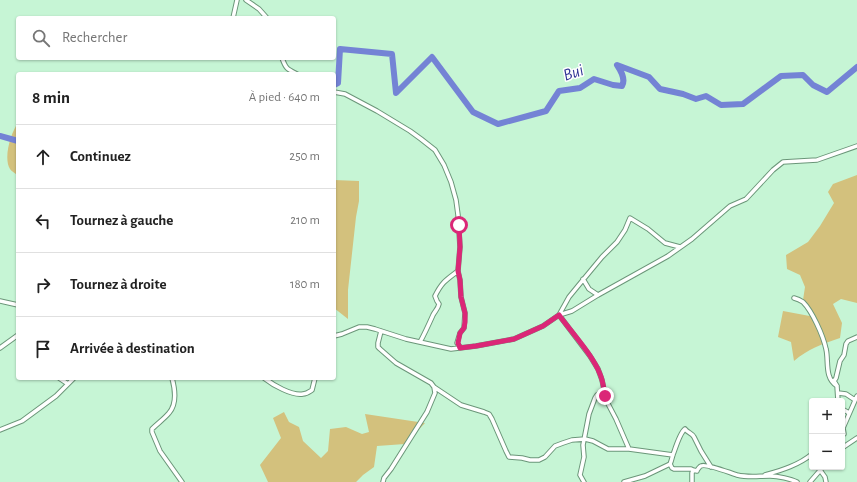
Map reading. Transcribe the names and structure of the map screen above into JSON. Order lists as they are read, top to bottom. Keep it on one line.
{"water":["Bui"],"page":{"search":"Rechercher","heading":["8 min","À pied · 640 m"],"list":[["Continuez","250 m"],["Tournez à gauche","210 m"],["Tournez à droite","180 m"],"Arrivée à destination"],"map_buttons":["+","−"]}}
